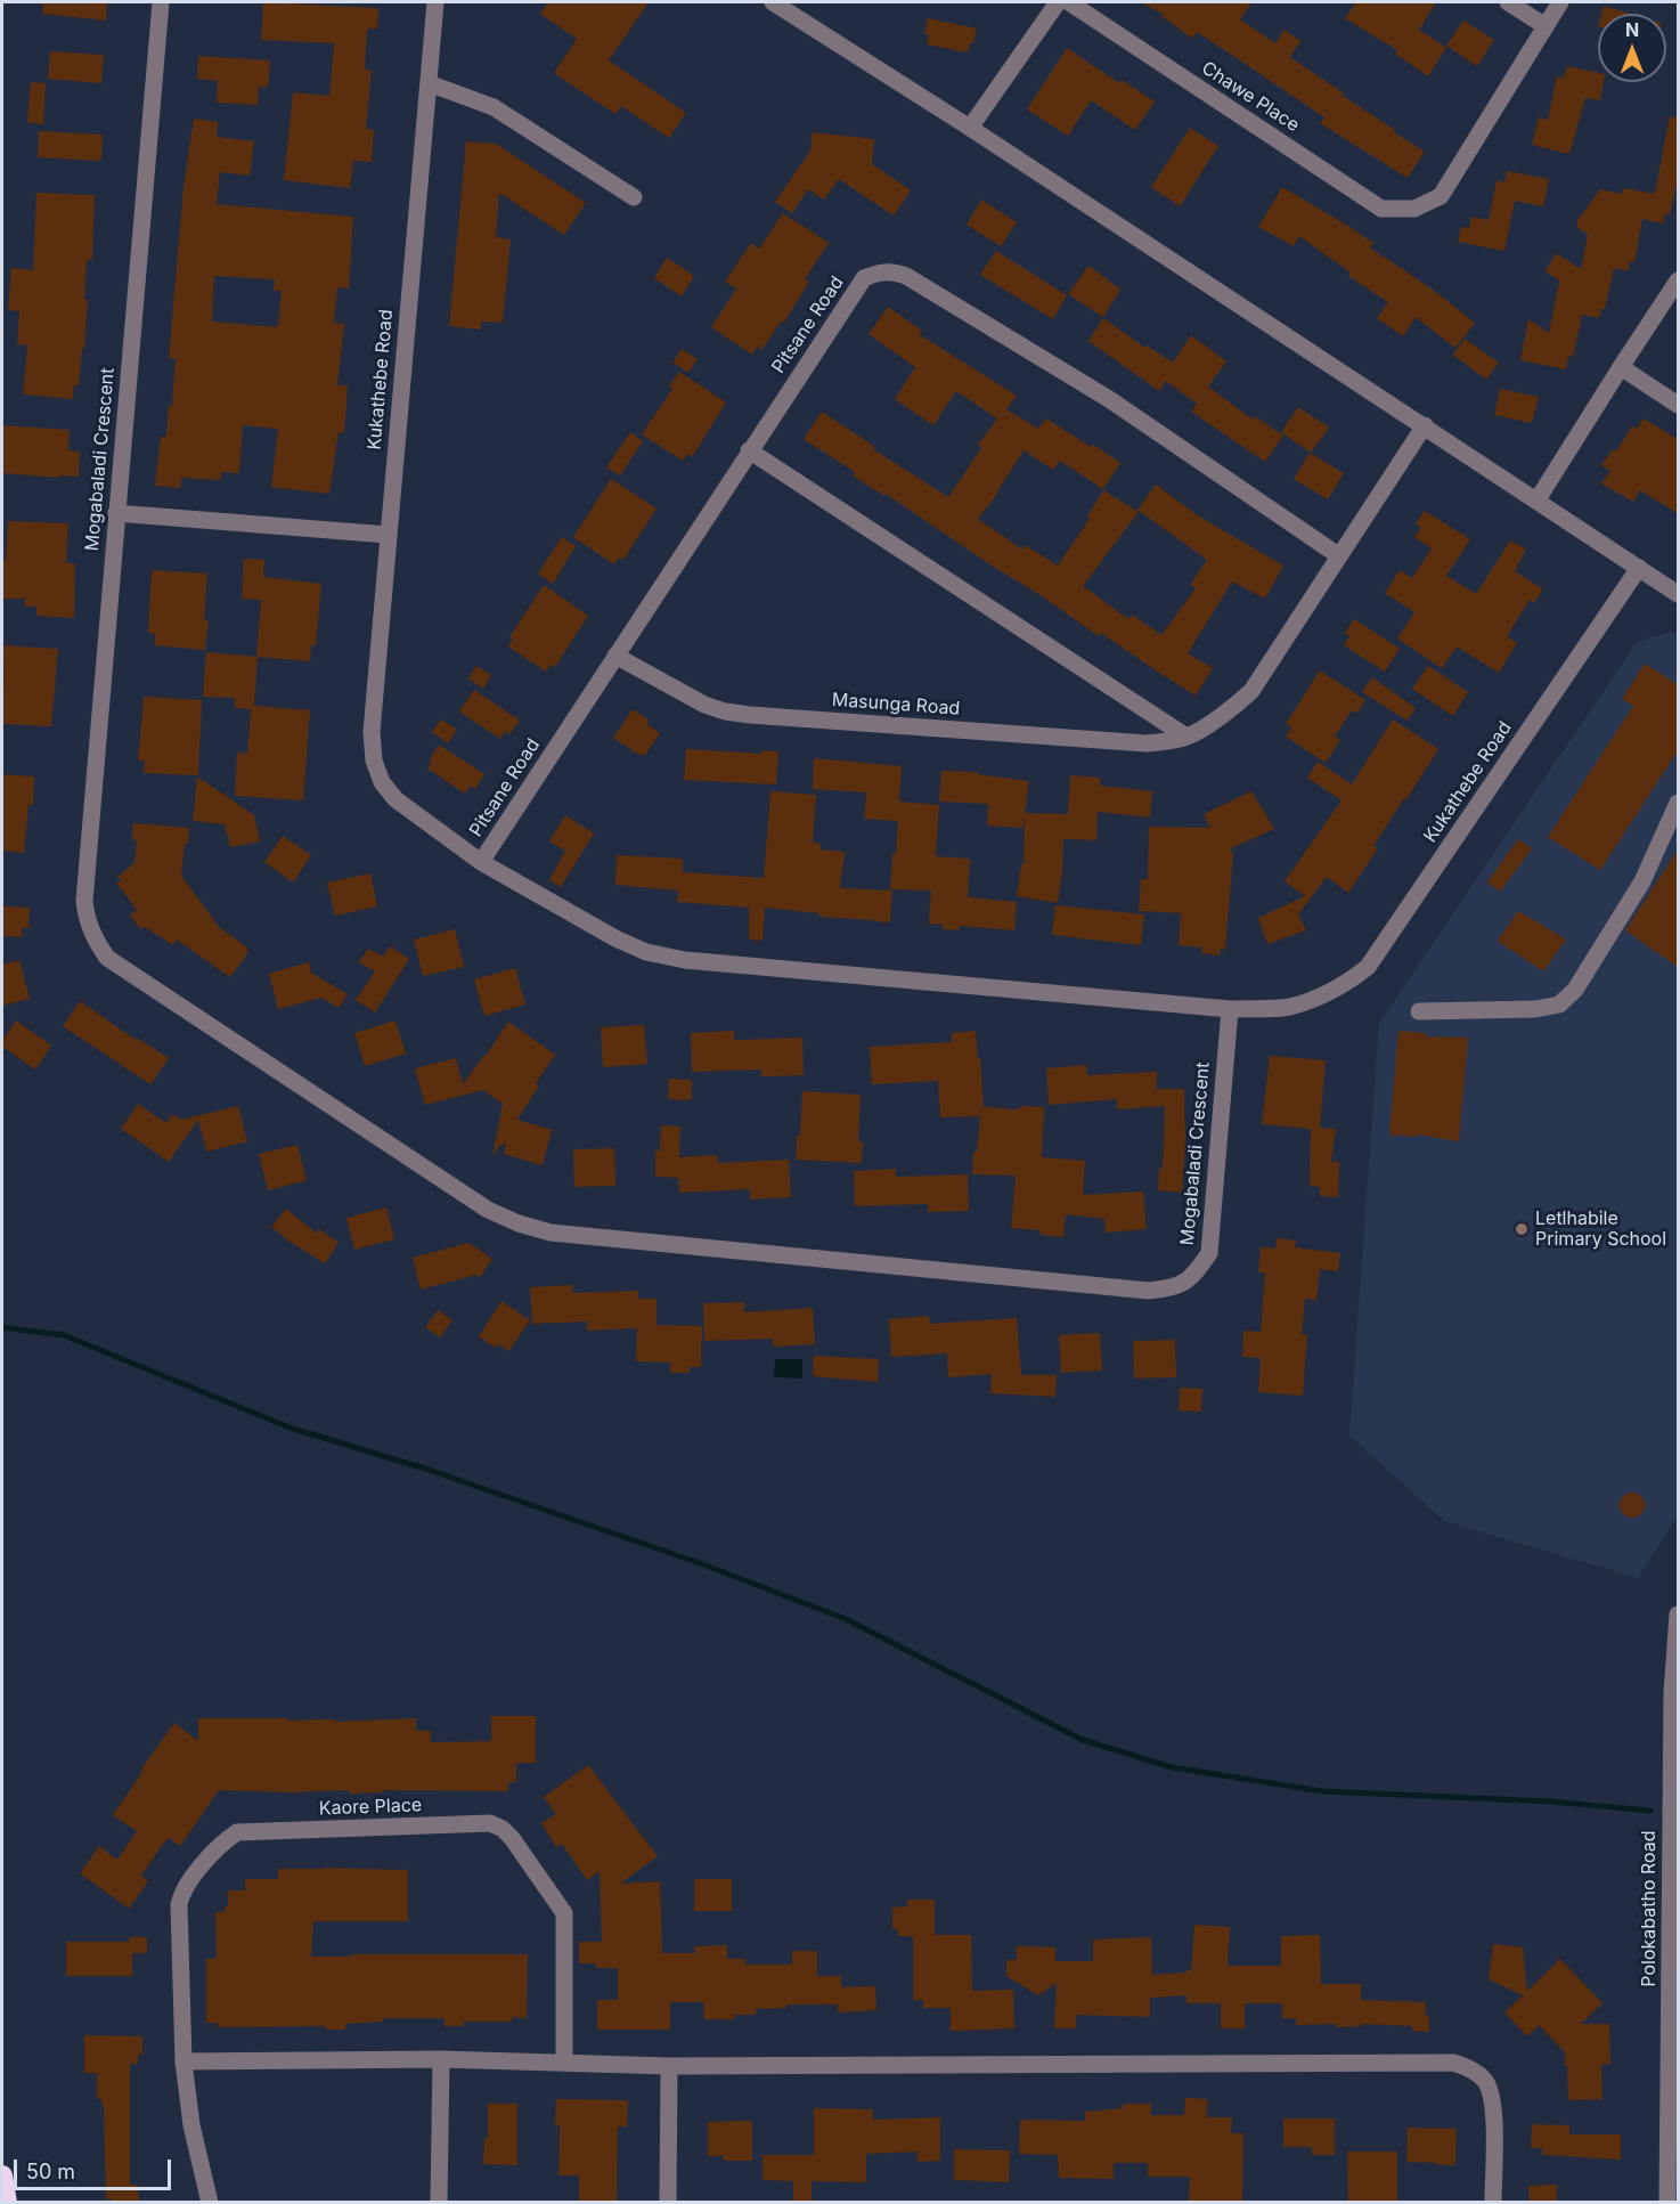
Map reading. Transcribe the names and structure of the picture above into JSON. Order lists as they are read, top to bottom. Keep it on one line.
{"streets":{"street":["Chawe Place","Pitsane Road","Kukathebe Road","Mogabaladi Crescent","Masunga Road","Kaore Place","Polokabatho Road"]},"crossings":[["Pitsane Road","Kukathebe Road"],["Pitsane Road","Masunga Road"],["Kukathebe Road","Mogabaladi Crescent"]],"places":["Letlhabile Primary School"],"scale_bar":"50 m","north":"top"}
